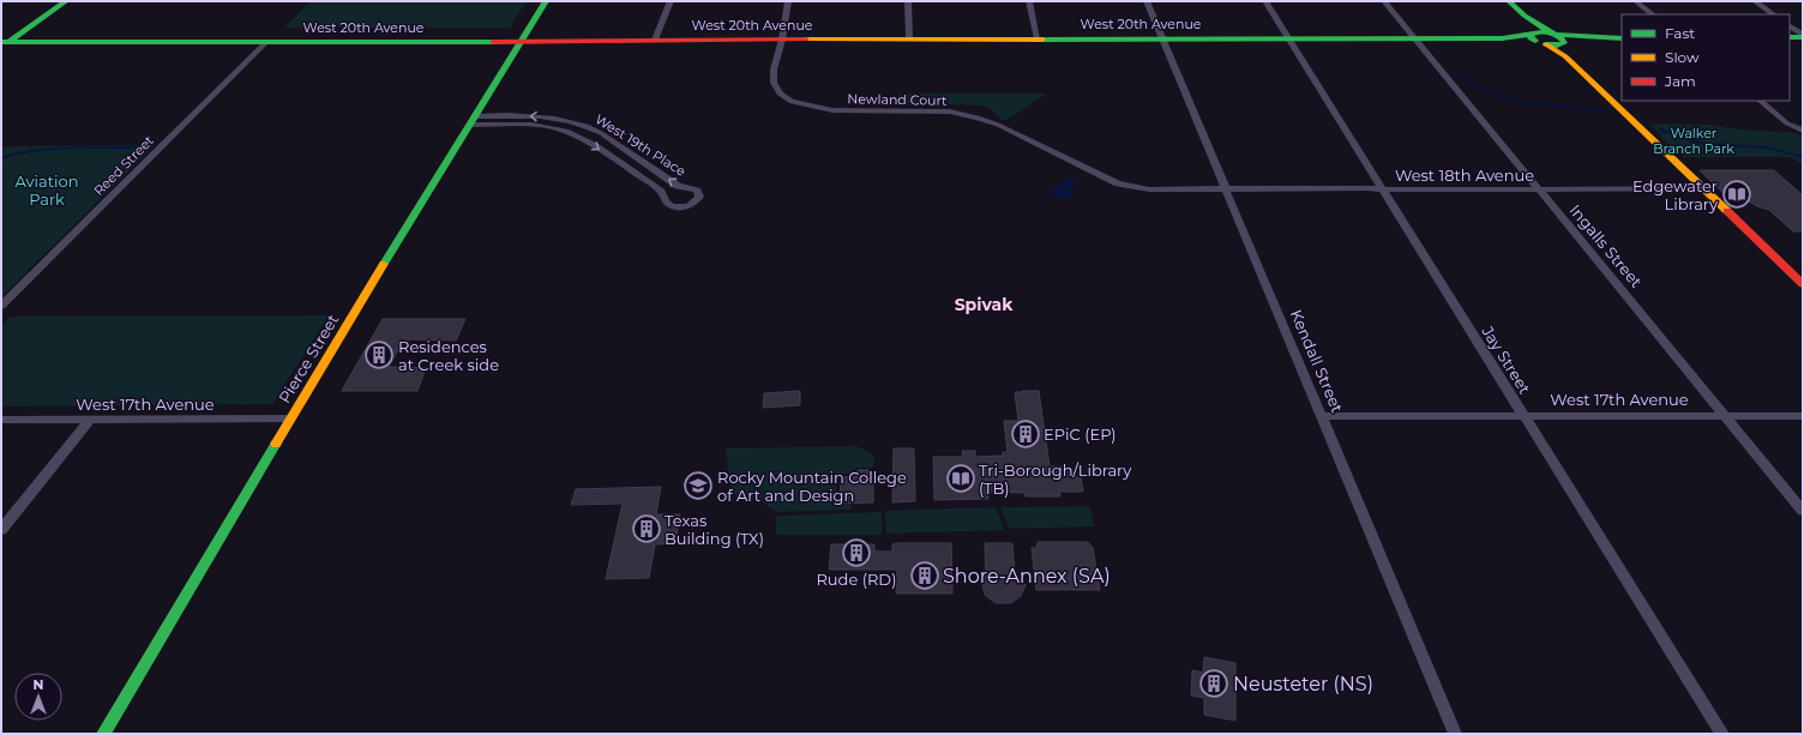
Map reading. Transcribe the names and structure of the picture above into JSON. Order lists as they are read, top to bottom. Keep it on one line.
{"streets":{"street":["West 20th Avenue","Newland Court","West 19th Place","Reed Street","West 18th Avenue","Ingalls Street","Pierce Street","Jay Street","Kendall Street","West 17th Avenue"]},"crossings":[["West 20th Avenue","Newland Court"],["West 20th Avenue","Reed Street"],["West 20th Avenue","Ingalls Street"],["West 20th Avenue","Pierce Street"],["West 20th Avenue","Jay Street"],["West 20th Avenue","Kendall Street"],["Newland Court","West 18th Avenue"],["West 19th Place","Pierce Street"],["West 18th Avenue","Ingalls Street"],["West 18th Avenue","Jay Street"],["West 18th Avenue","Kendall Street"],["Ingalls Street","West 17th Avenue"],["Pierce Street","West 17th Avenue"],["Jay Street","West 17th Avenue"],["Kendall Street","West 17th Avenue"]],"districts":["Spivak"],"parks":["Walker Branch Park","Aviation Park"],"places":{"library":["Edgewater Library","Tri-Borough/Library (TB)"],"building":["Residences at Creek side","EPiC (EP)","Texas Building (TX)","Rude (RD)","Shore-Annex (SA)","Neusteter (NS)"],"school or university":["Rocky Mountain College of Art and Design"]},"legend":["Fast","Slow","Jam"],"north":"top"}
